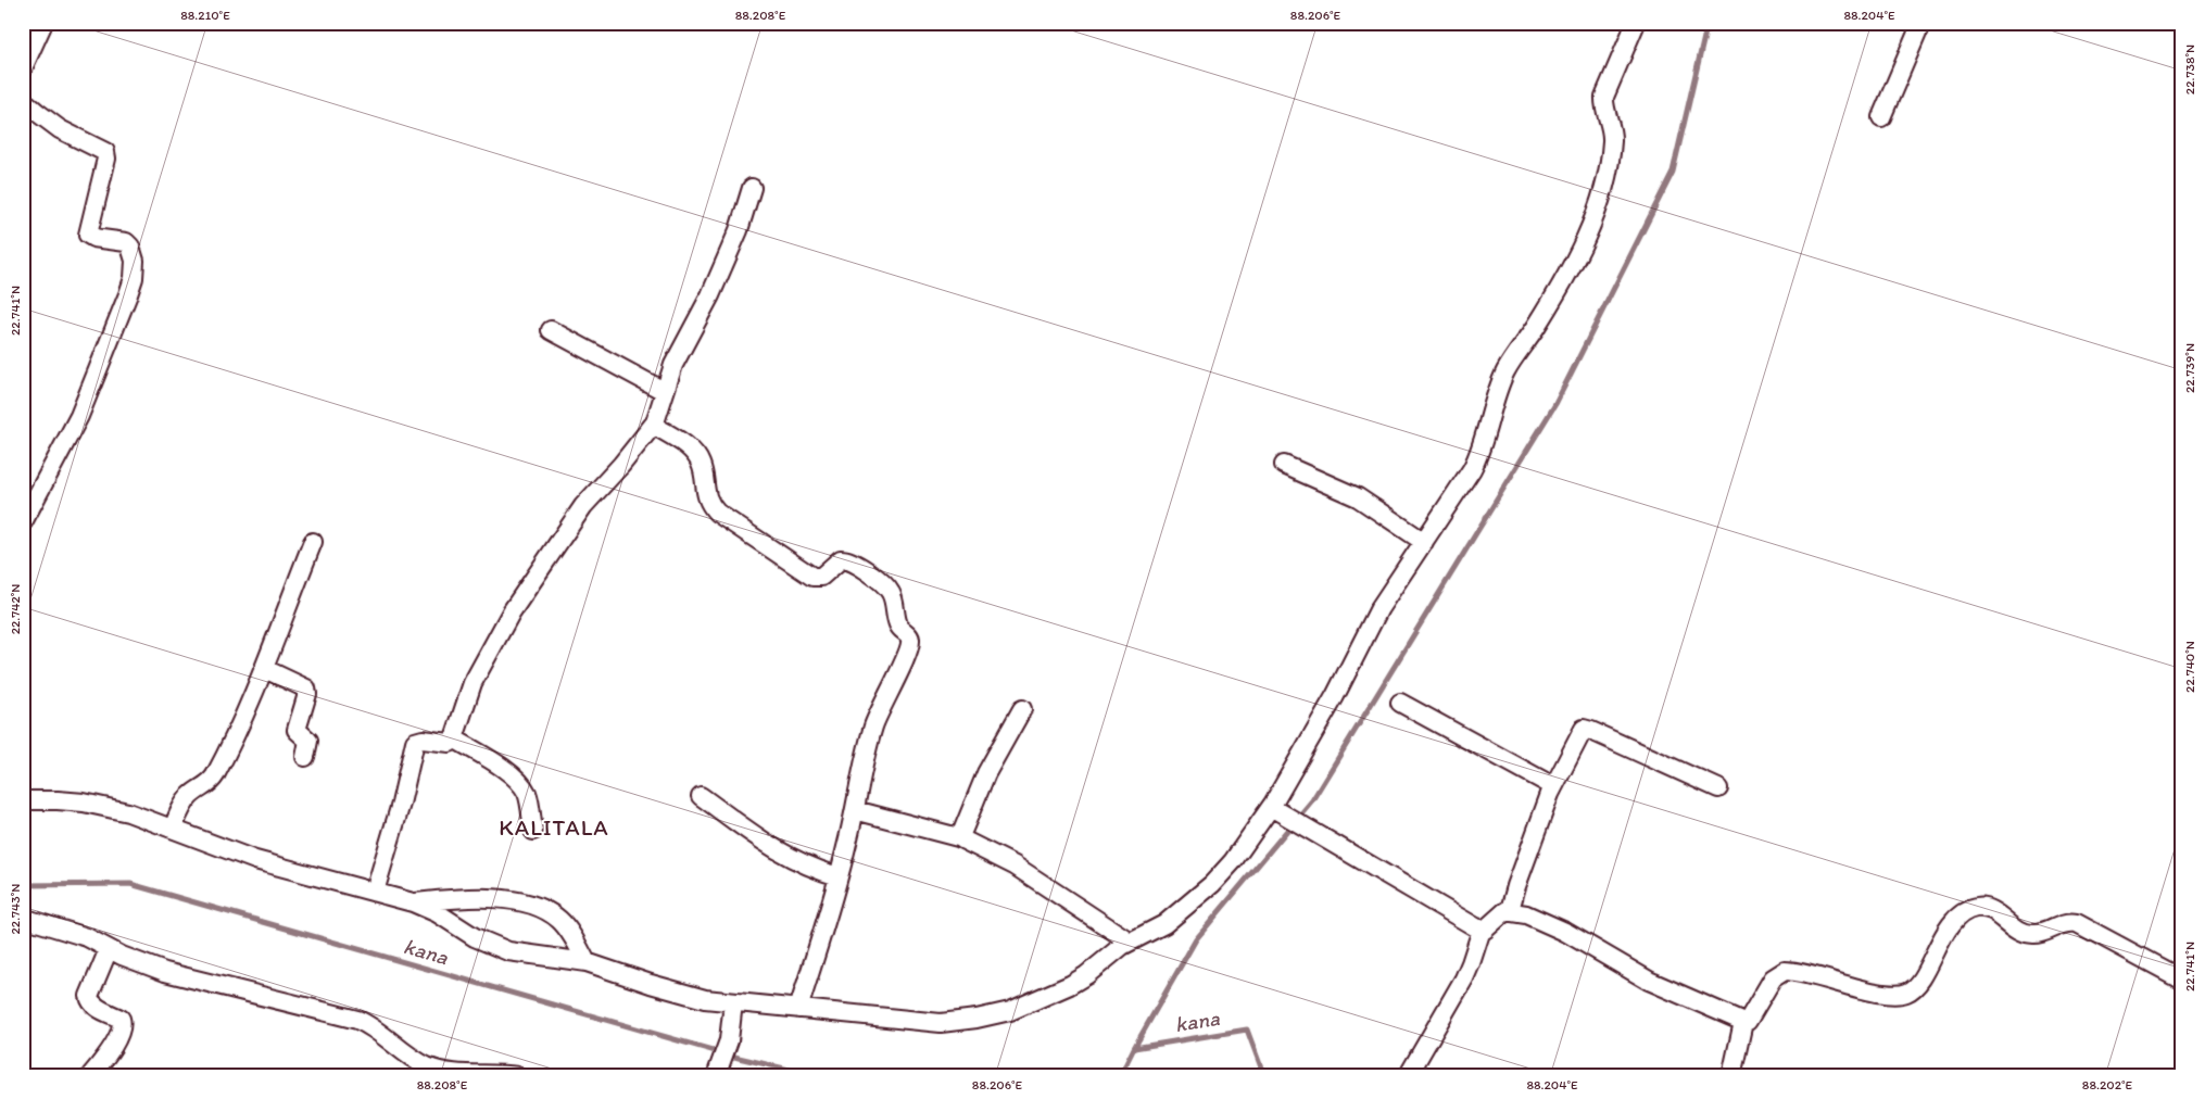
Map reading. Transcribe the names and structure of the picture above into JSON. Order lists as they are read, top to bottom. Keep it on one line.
{"districts":["KALITALA"],"water":["kana"],"coordinates":["88.210°E","88.208°E","88.206°E","88.204°E","22.738°N","22.741°N","22.739°N","22.742°N","22.740°N","22.743°N","88.202°E"]}
